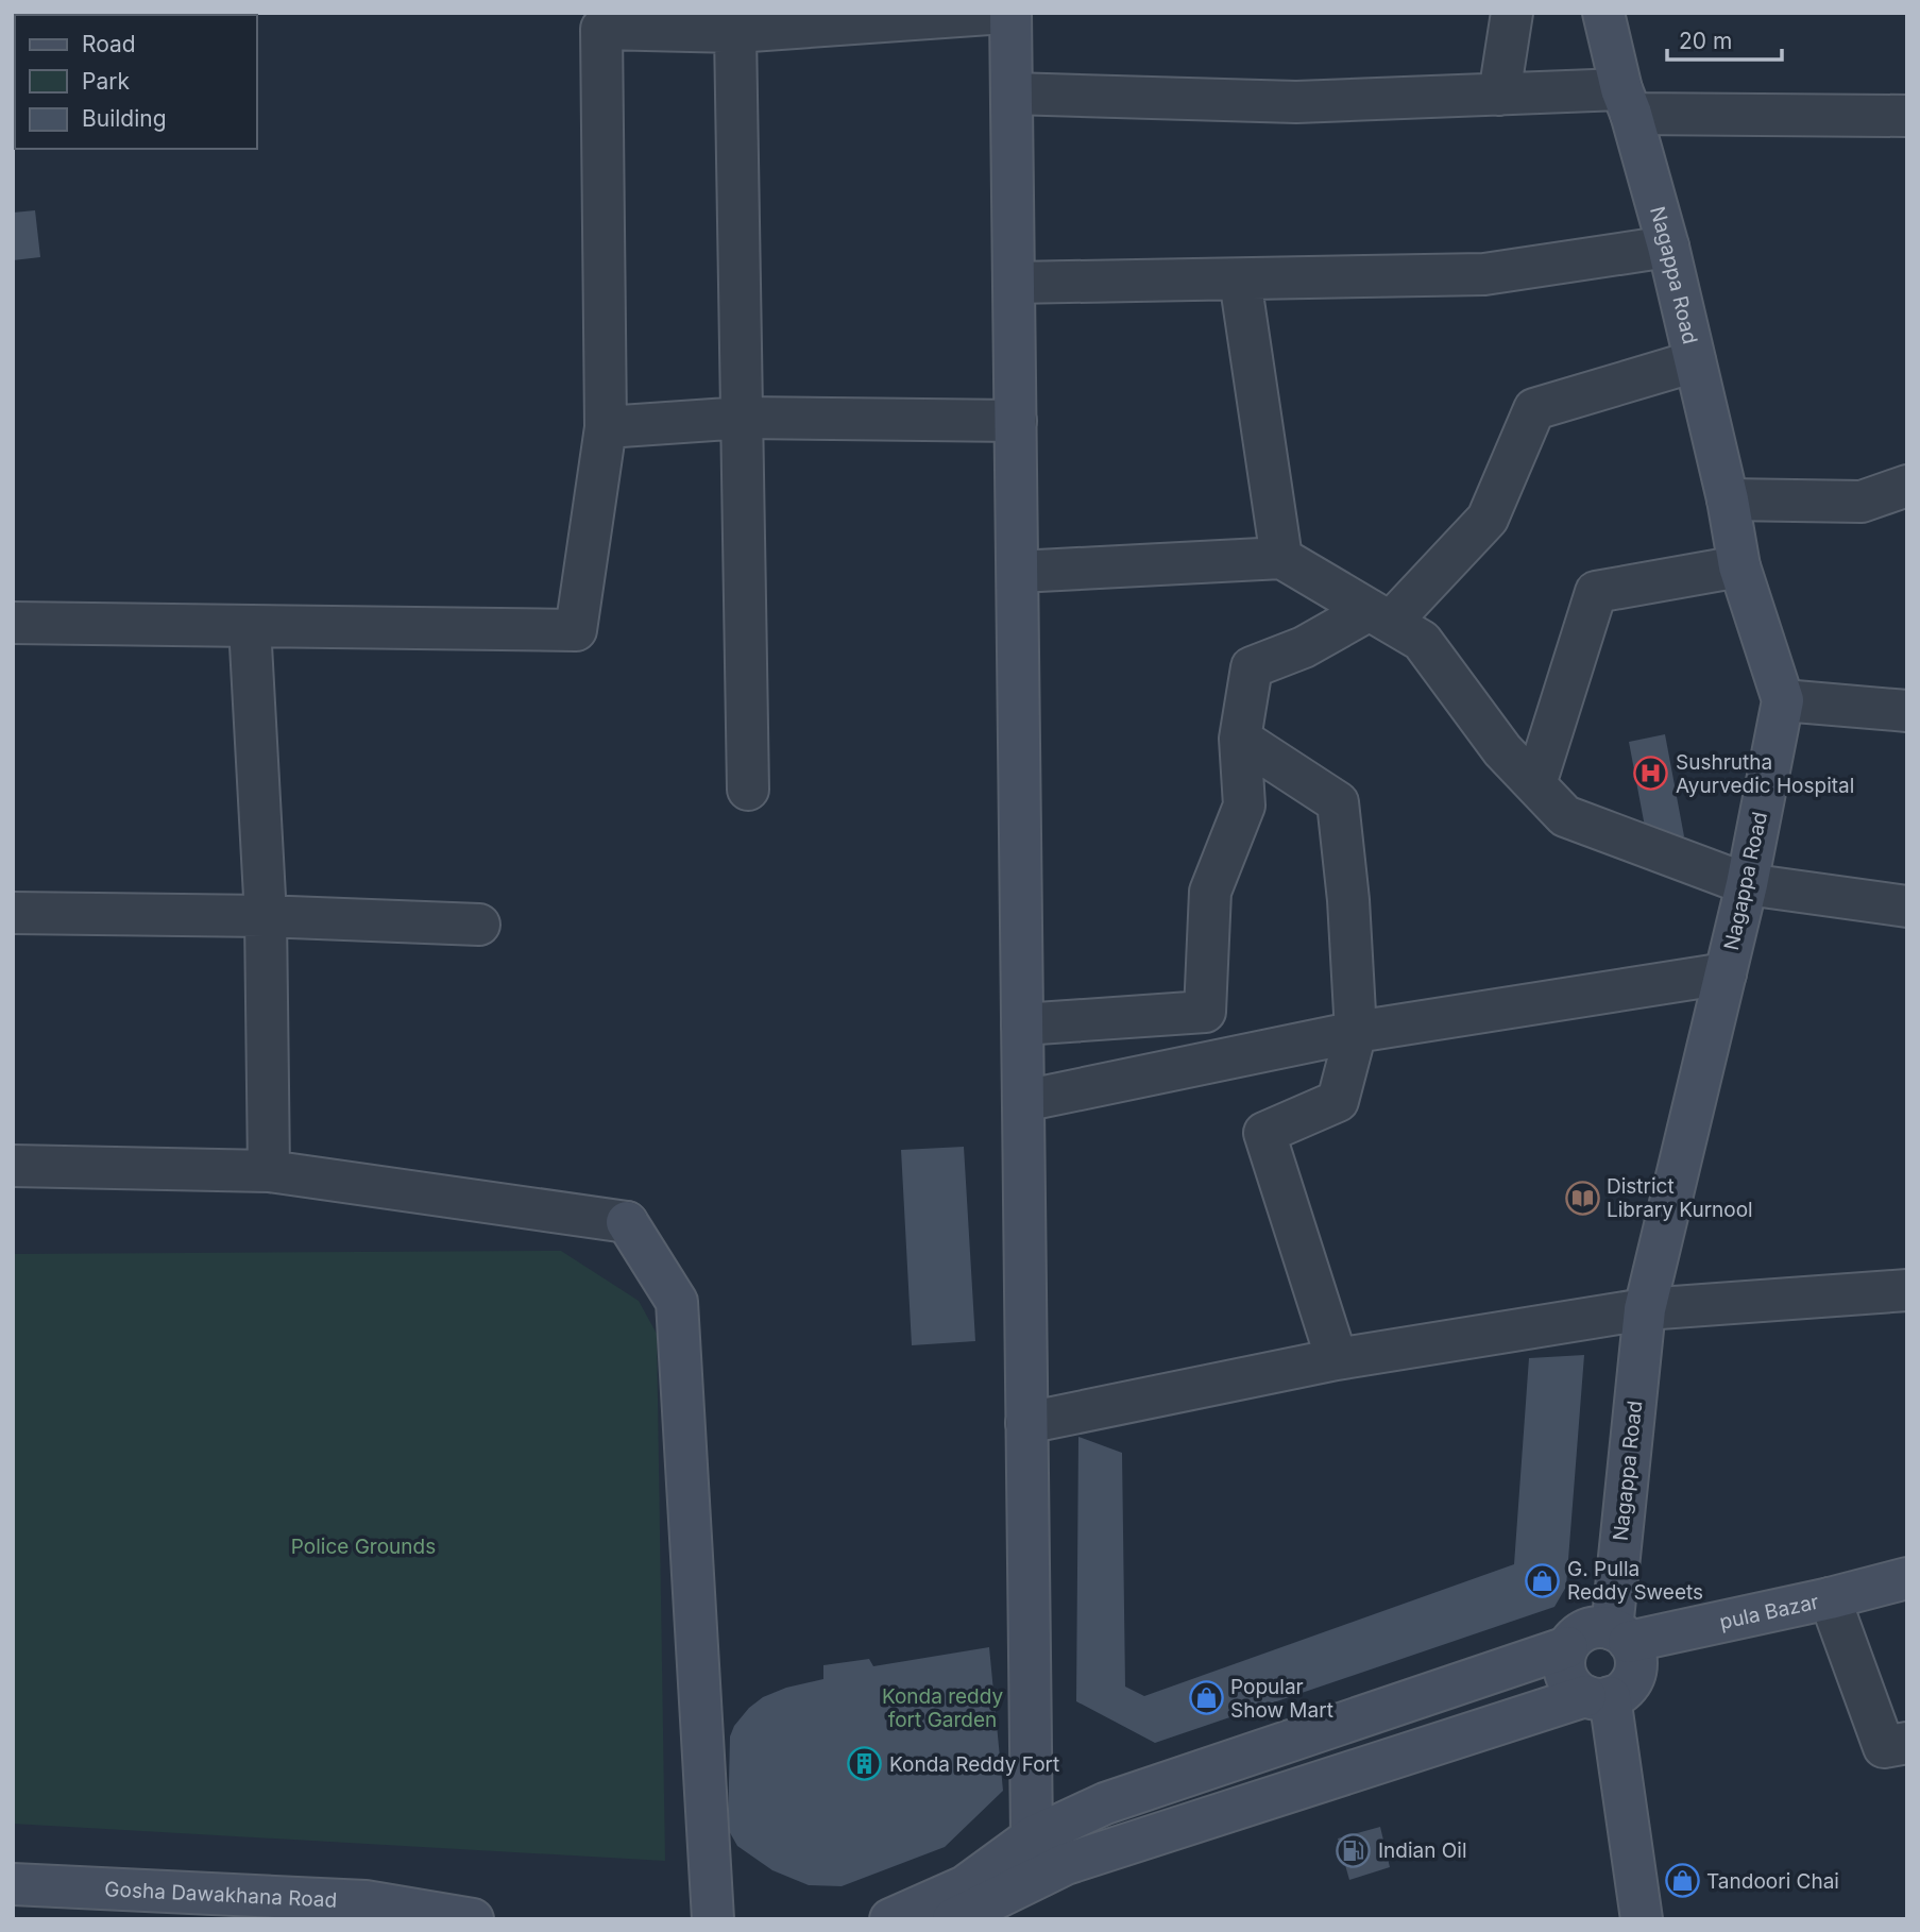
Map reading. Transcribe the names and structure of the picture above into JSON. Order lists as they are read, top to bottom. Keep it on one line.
{"streets":{"street":["Nagappa Road","pula Bazar","Gosha Dawakhana Road"]},"crossings":[["Nagappa Road","pula Bazar"]],"parks":["Police Grounds","Konda reddy fort Garden"],"places":{"hospital":["Sushrutha Ayurvedic Hospital"],"library":["District Library Kurnool"],"shop":["G. Pulla Reddy Sweets","Popular Show Mart","Tandoori Chai"],"building":["Konda Reddy Fort"],"fuel station":["Indian Oil"]},"legend":["Road","Park","Building"],"scale_bar":"20 m"}
